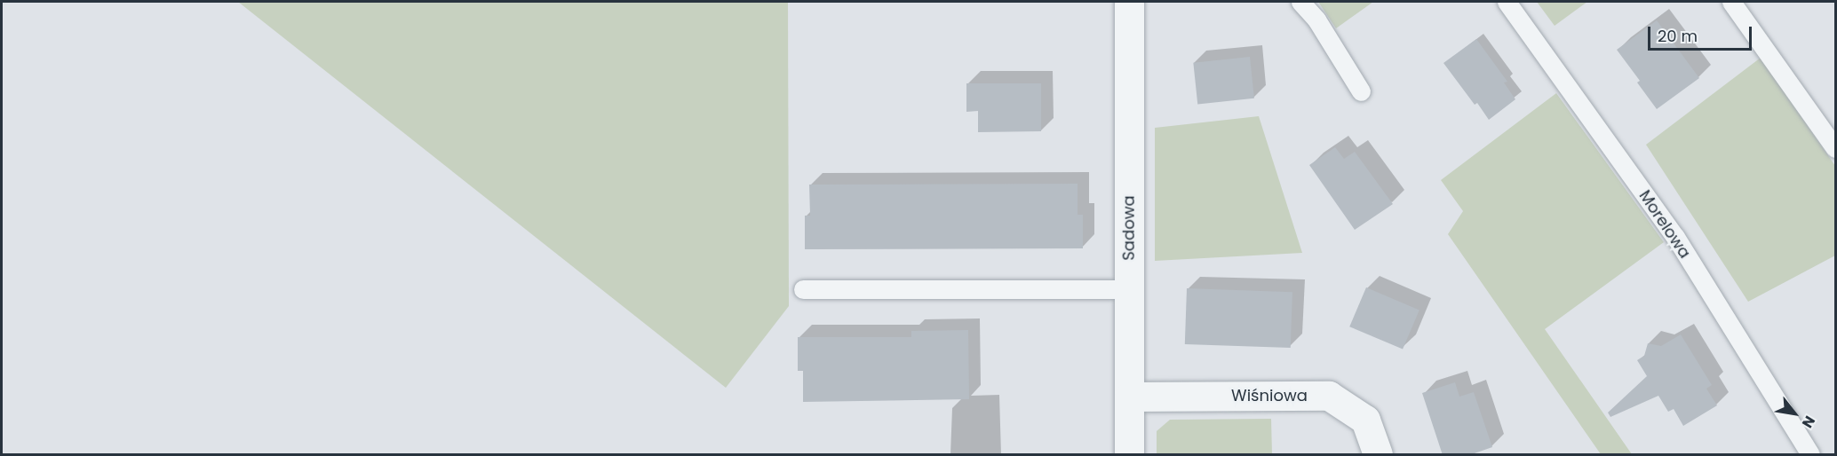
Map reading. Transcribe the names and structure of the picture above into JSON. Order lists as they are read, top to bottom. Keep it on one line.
{"streets":{"street":["Sadowa","Wiśniowa"],"lane":["Morelowa"]},"crossings":[["Sadowa","Wiśniowa"]],"scale_bar":"20 m","north":"bottom right"}
